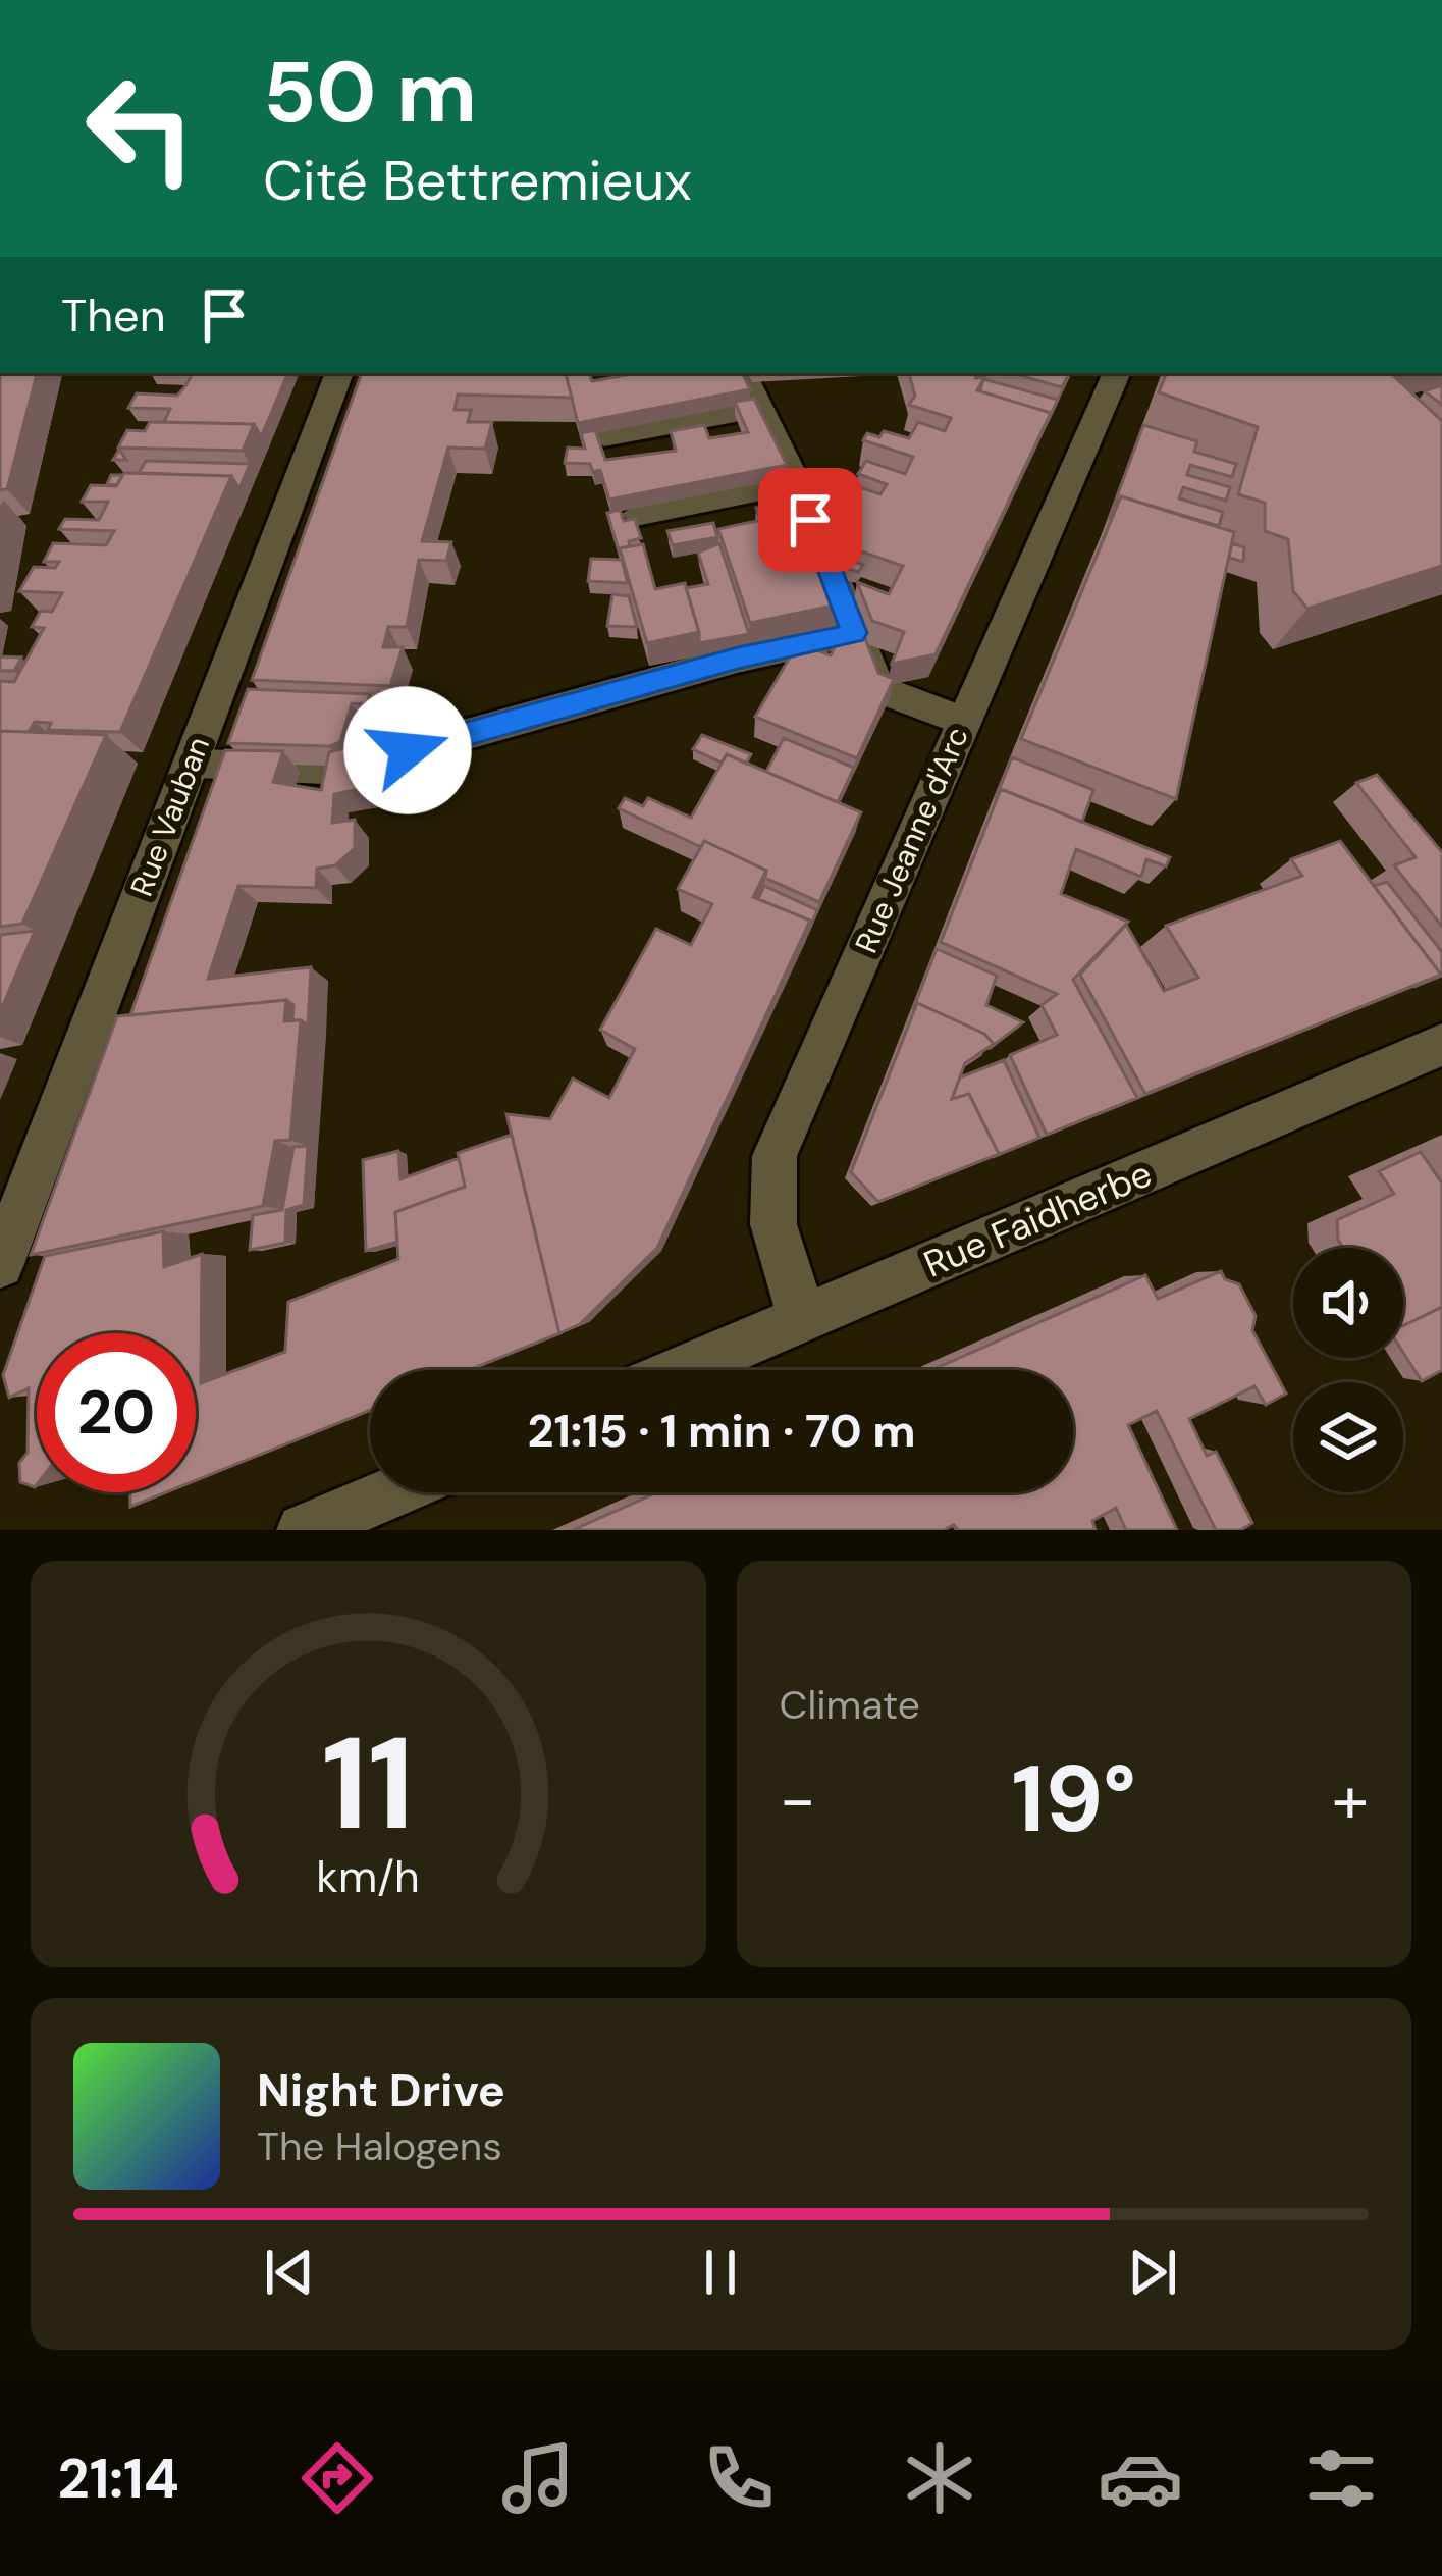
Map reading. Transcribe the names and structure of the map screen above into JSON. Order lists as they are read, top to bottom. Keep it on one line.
{"streets":{"street":["Rue Vauban","Rue Jeanne d'Arc","Rue Faidherbe"]},"crossings":[["Rue Jeanne d'Arc","Rue Faidherbe"]],"page":{"turn":["50 m","Cité Bettremieux"],"then":"Then","limit":"20","trip":"21:15 · 1 min · 70 m","tile":"Climate","heat":["−","19°","+"],"song":["Night Drive","The Halogens"],"tabs":"21:14","gauge":["11","km/h"]}}
